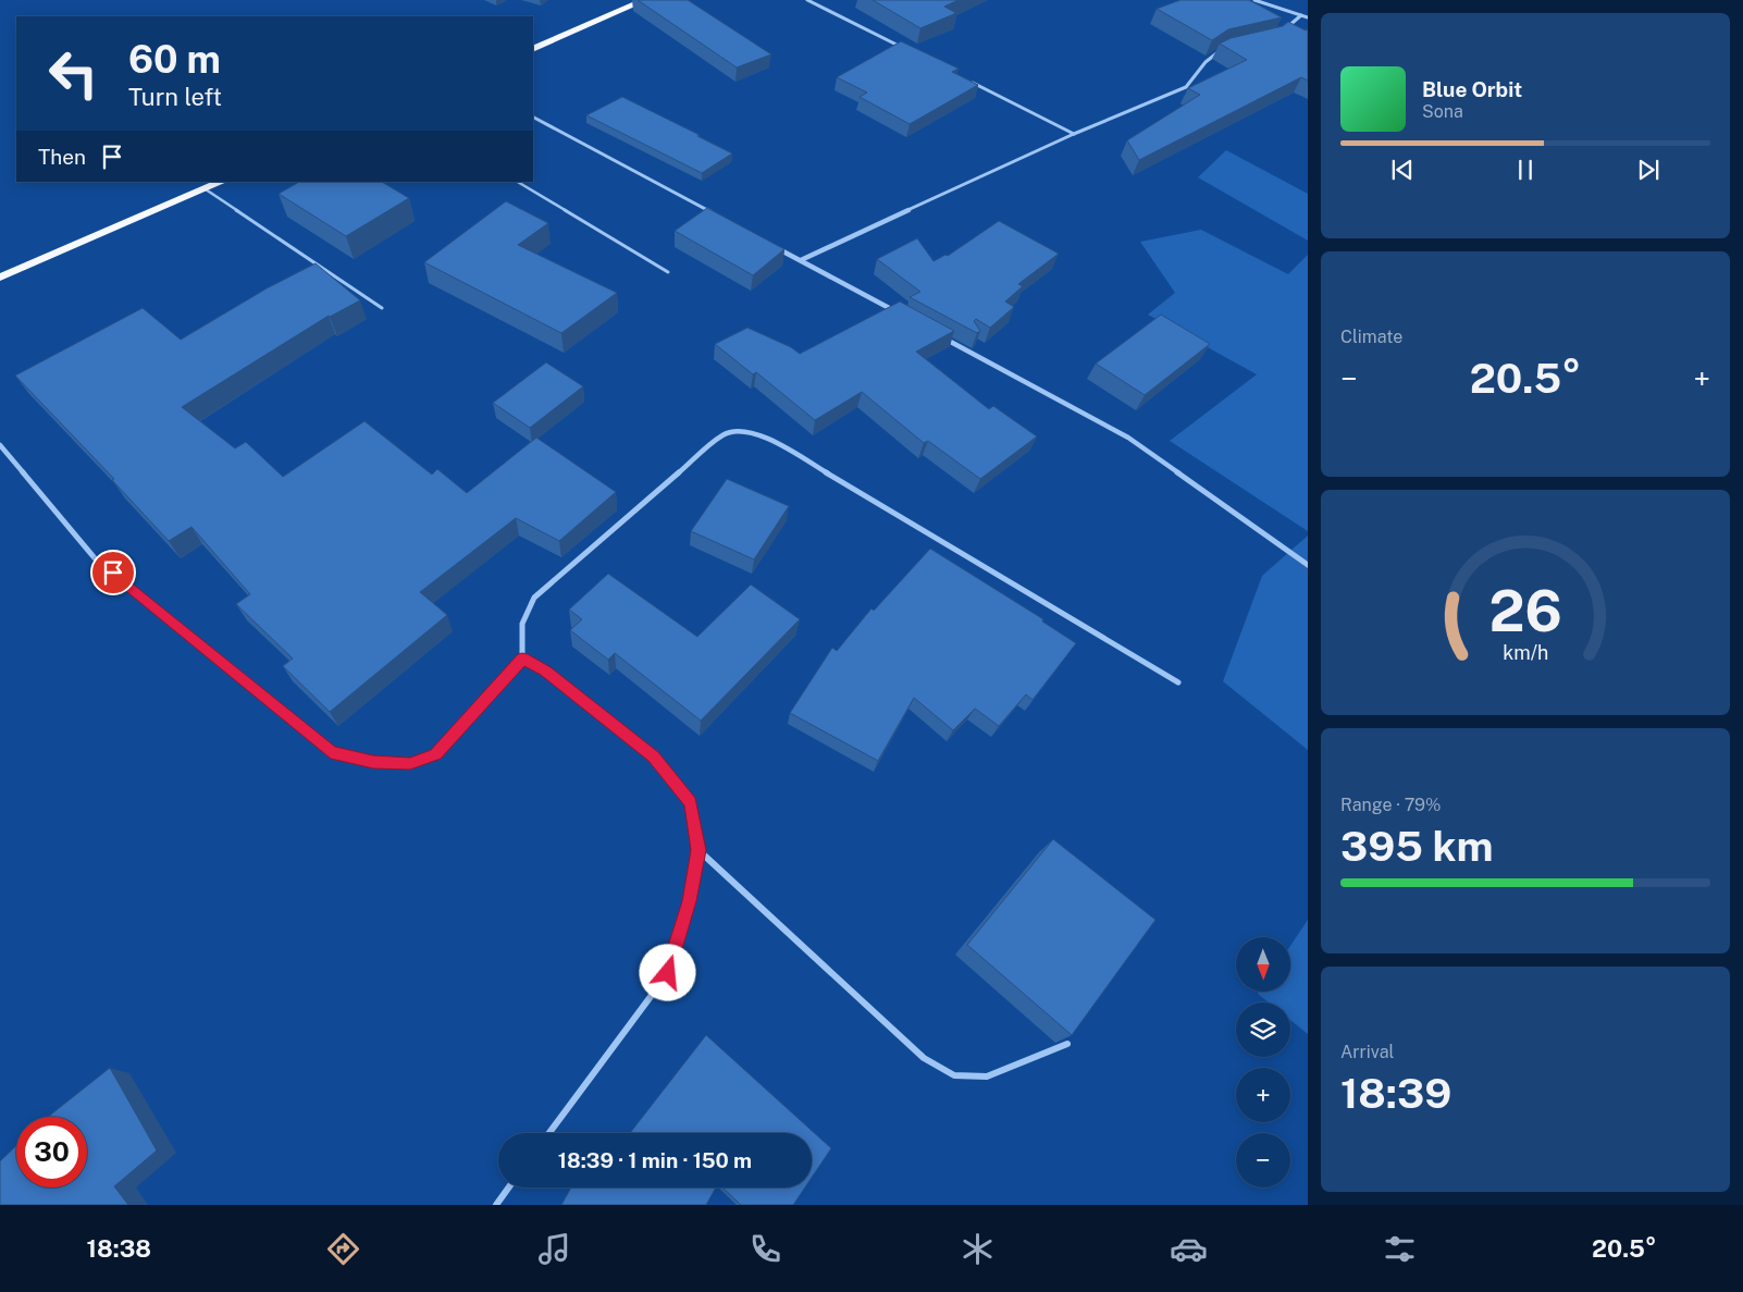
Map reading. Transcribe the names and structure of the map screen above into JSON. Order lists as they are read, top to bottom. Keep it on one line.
{"north":"bottom","page":{"turn":["60 m","Turn left"],"song":["Blue Orbit","Sona"],"then":"Then","tile":["Climate",["Range · 79%","395 km"],["Arrival","18:39"]],"heat":["−","20.5°","+"],"map_buttons":["+","−"],"limit":"30","trip":"18:39 · 1 min · 150 m","tabs":["18:38","20.5°"],"gauge":["26","km/h"]}}
